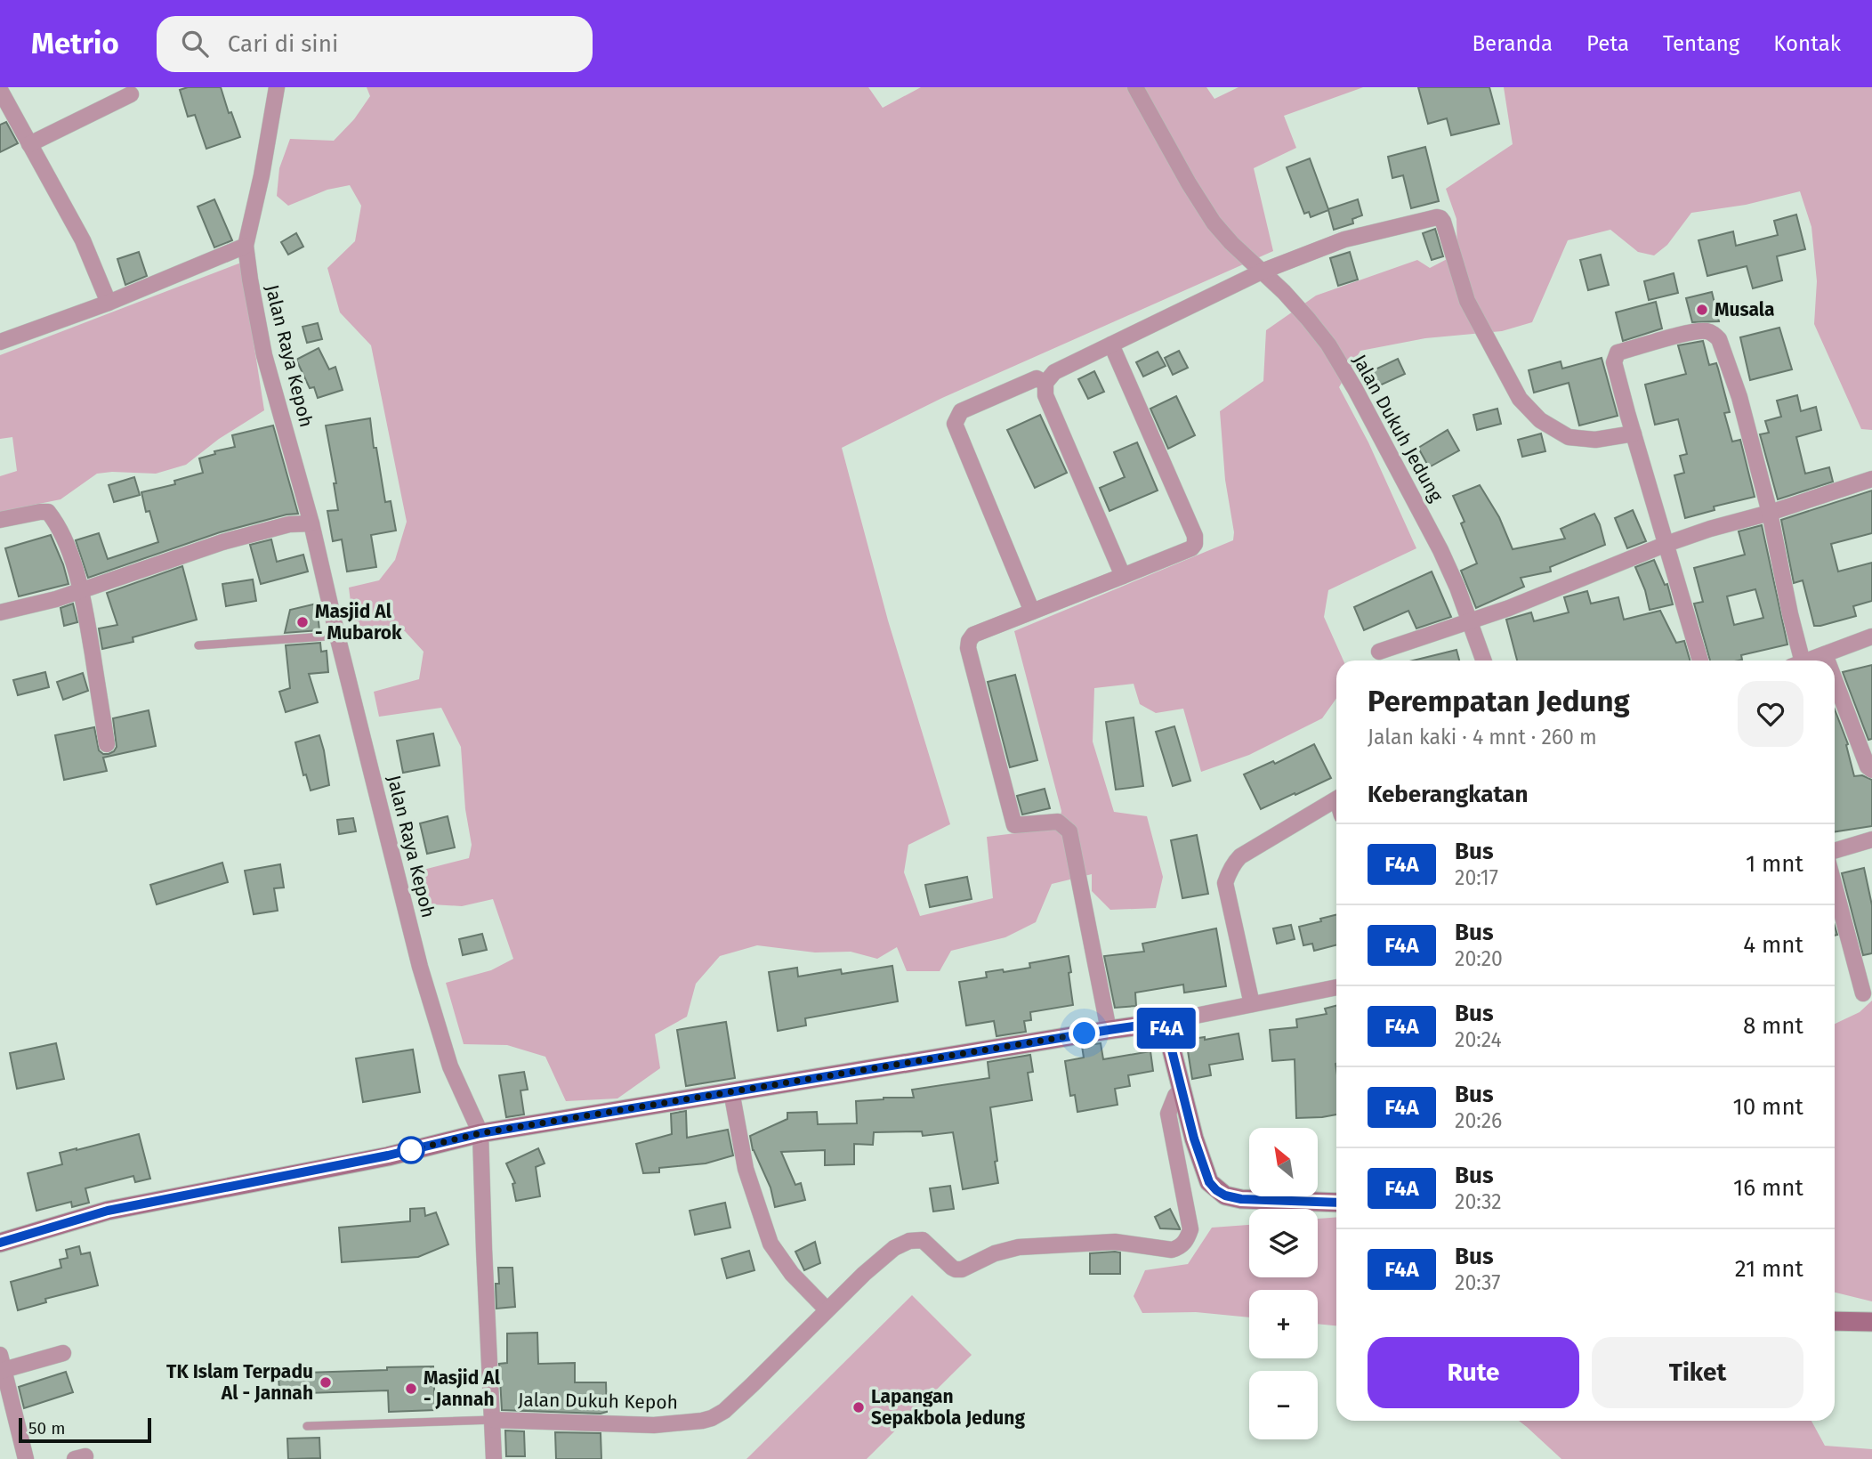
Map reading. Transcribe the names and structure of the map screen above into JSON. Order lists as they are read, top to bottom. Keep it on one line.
{"streets":{"street":["Jalan Raya Kepoh","Jalan Dukuh Jedung","Jalan Dukuh Kepoh"]},"crossings":[["Jalan Raya Kepoh","Jalan Dukuh Kepoh"]],"places":["Musala","Masjid Al - Mubarok","TK Islam Terpadu Al - Jannah","Masjid Al - Jannah","Lapangan Sepakbola Jedung"],"lines":["bus line F4A"],"scale_bar":"50 m","north":"top left","page":{"header":"Metrio","search":"Cari di sini","nav":["Beranda","Peta","Tentang","Kontak"],"on_map":"F4A","heading":[["Perempatan Jedung","Jalan kaki · 4 mnt · 260 m"],"Keberangkatan"],"list":[{"mark":"F4A","name":"Bus","note":"20:17","value":"1 mnt"},{"mark":"F4A","name":"Bus","note":"20:20","value":"4 mnt"},{"mark":"F4A","name":"Bus","note":"20:24","value":"8 mnt"},{"mark":"F4A","name":"Bus","note":"20:26","value":"10 mnt"},{"mark":"F4A","name":"Bus","note":"20:32","value":"16 mnt"},{"mark":"F4A","name":"Bus","note":"20:37","value":"21 mnt"}],"map_buttons":["+","−"],"buttons":["Rute","Tiket"],"scale":"50 m"}}
